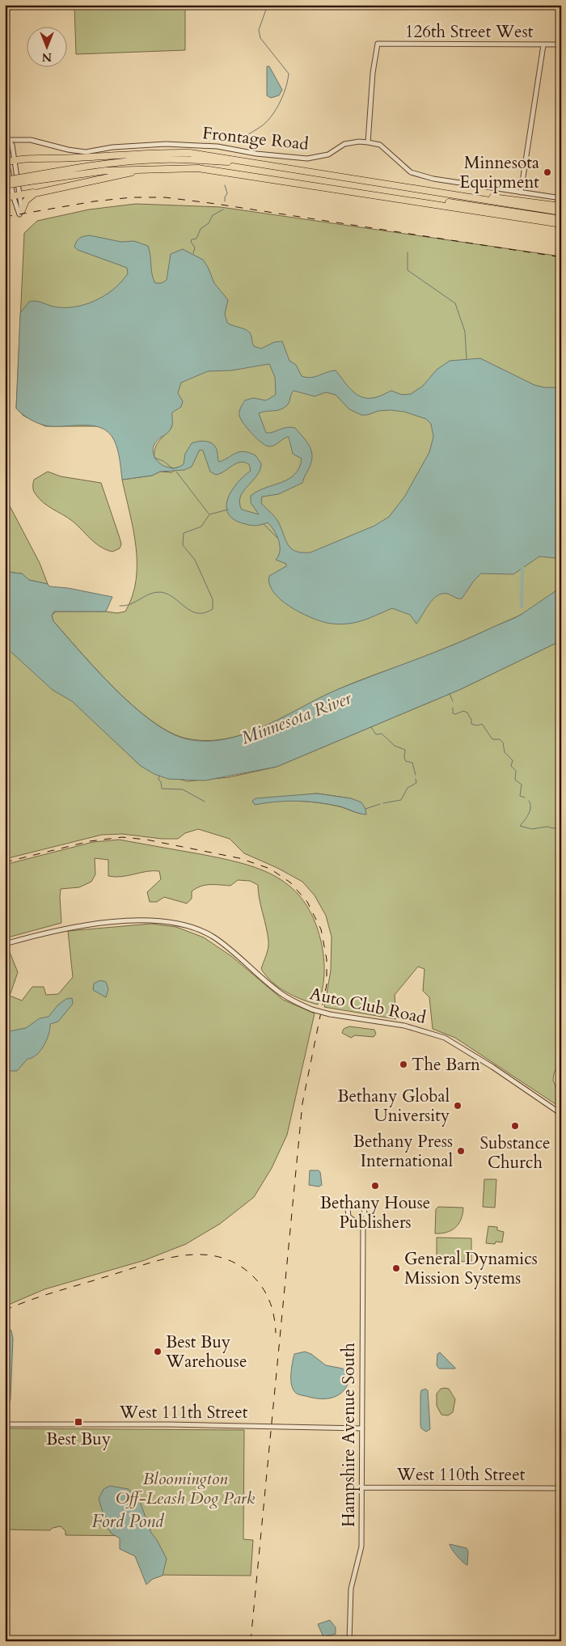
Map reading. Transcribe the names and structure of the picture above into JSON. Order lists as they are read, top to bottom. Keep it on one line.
{"streets":{"street":["126th Street West","Frontage Road","Auto Club Road","West 111th Street","Hampshire Avenue South","West 110th Street"]},"crossings":[["126th Street West","Frontage Road"],["West 111th Street","Hampshire Avenue South"],["Hampshire Avenue South","West 110th Street"]],"water":["Minnesota River","Ford Pond"],"parks":["Bloomington Off-Leash Dog Park"],"places":{"other":["Minnesota Equipment","The Barn","Bethany Global University","Substance Church","Bethany Press International","Bethany House Publishers","General Dynamics Mission Systems","Best Buy Warehouse"],"transit":["Best Buy"]},"north":"bottom"}
